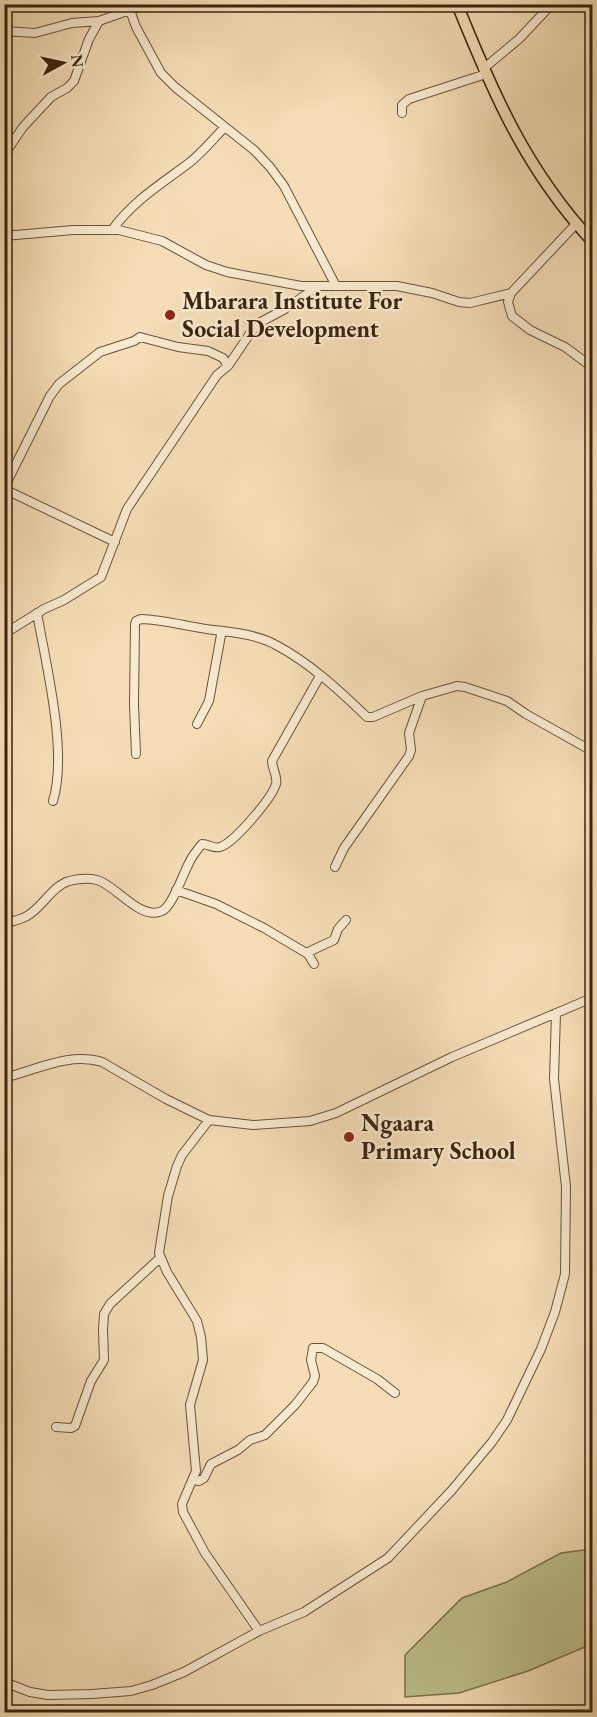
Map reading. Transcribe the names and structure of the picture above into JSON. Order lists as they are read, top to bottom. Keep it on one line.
{"places":["Mbarara Institute For Social Development","Ngaara Primary School"],"north":"right"}
